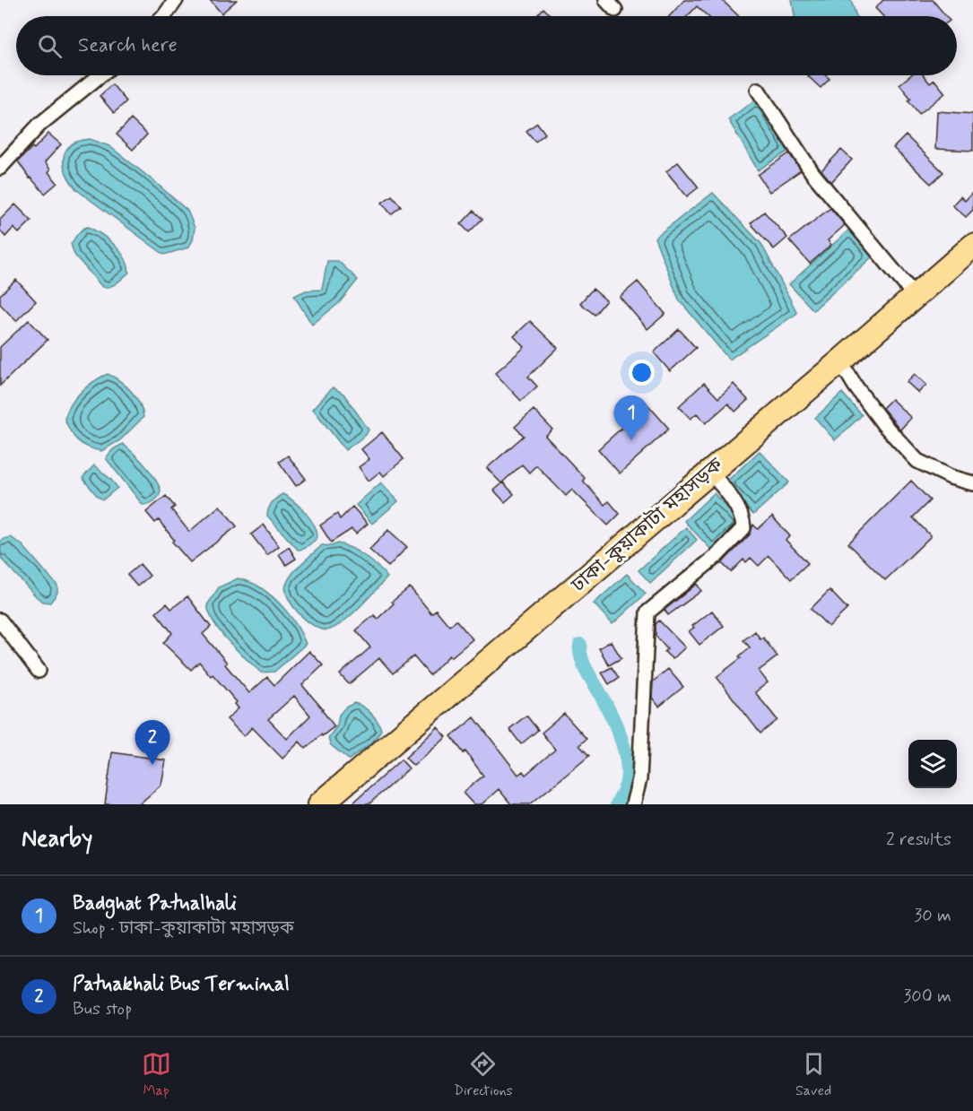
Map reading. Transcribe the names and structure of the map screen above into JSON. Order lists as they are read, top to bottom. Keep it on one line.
{"streets":{"main road":["ঢাকা-কুয়াকাটা মহাসড়ক"]},"page":{"search":"Search here","pins":["1","2"],"heading":["Nearby","2 results"],"list":[{"mark":"1","name":"Badghat Patualhali","note":"Shop · ঢাকা-কুয়াকাটা মহাসড়ক","value":"30 m"},{"mark":"2","name":"Patuakhali Bus Terminal","note":"Bus stop","value":"300 m"}],"nav":["Map","Directions","Saved"]}}
